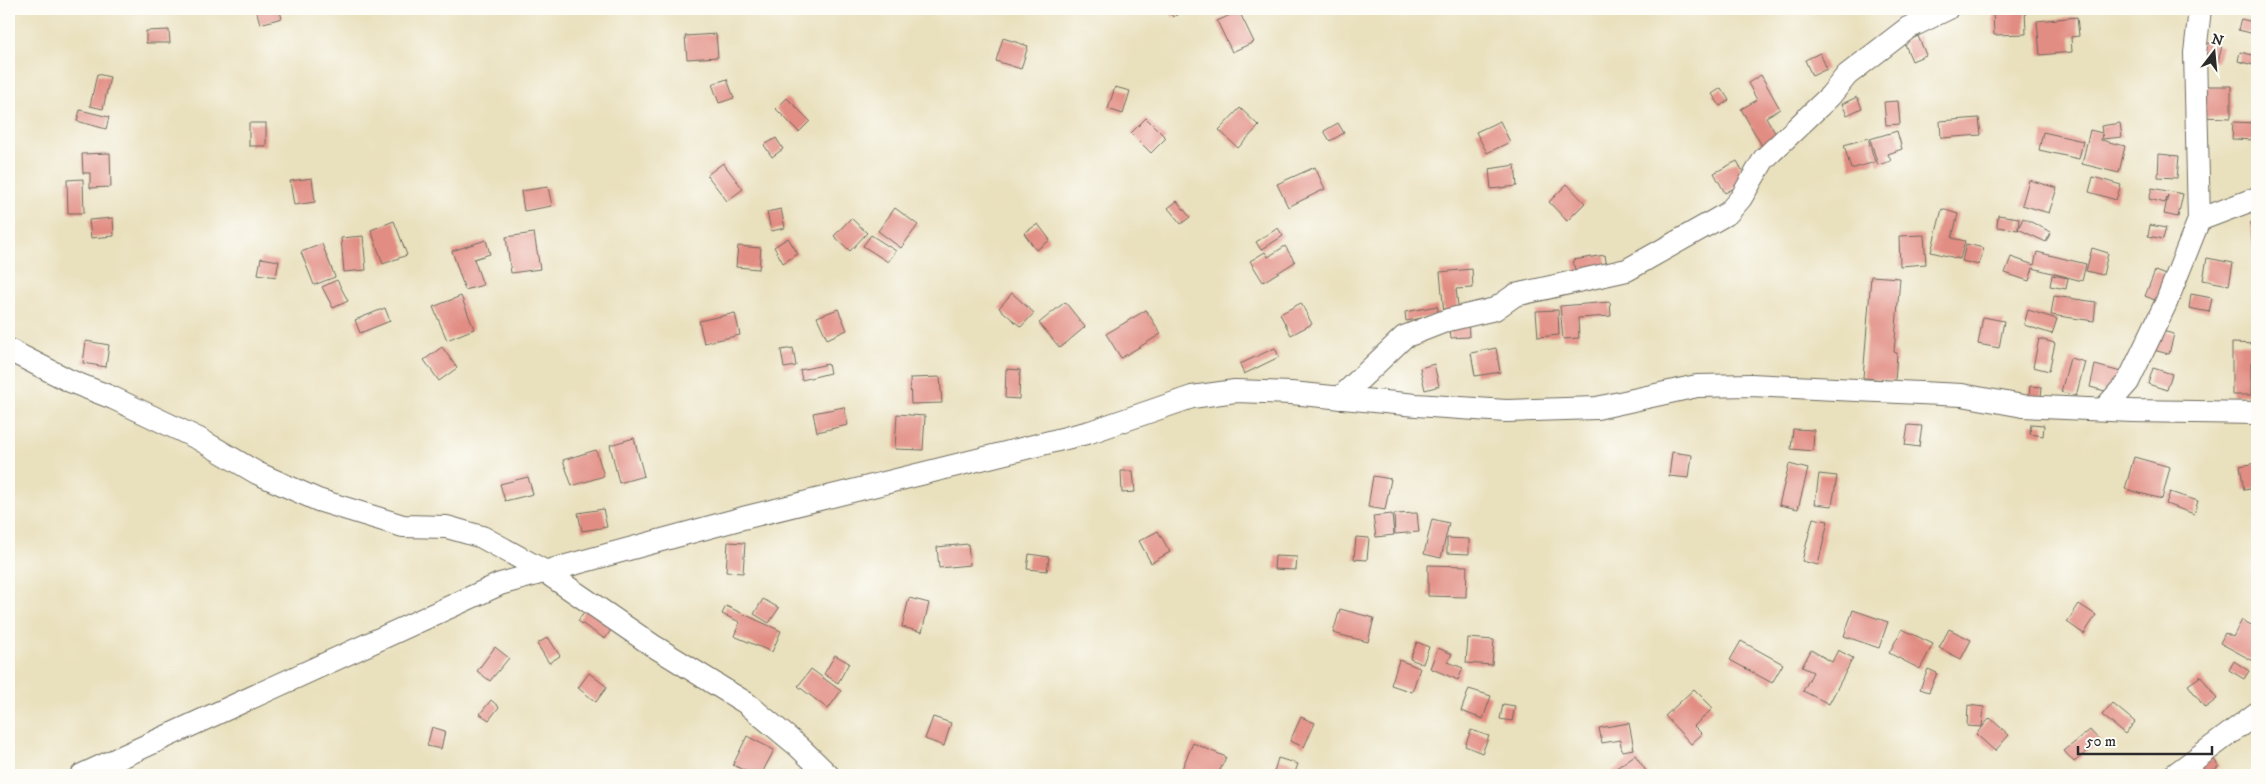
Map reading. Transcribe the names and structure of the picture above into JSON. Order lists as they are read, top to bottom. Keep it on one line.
{"scale_bar":"50 m","north":"top"}
